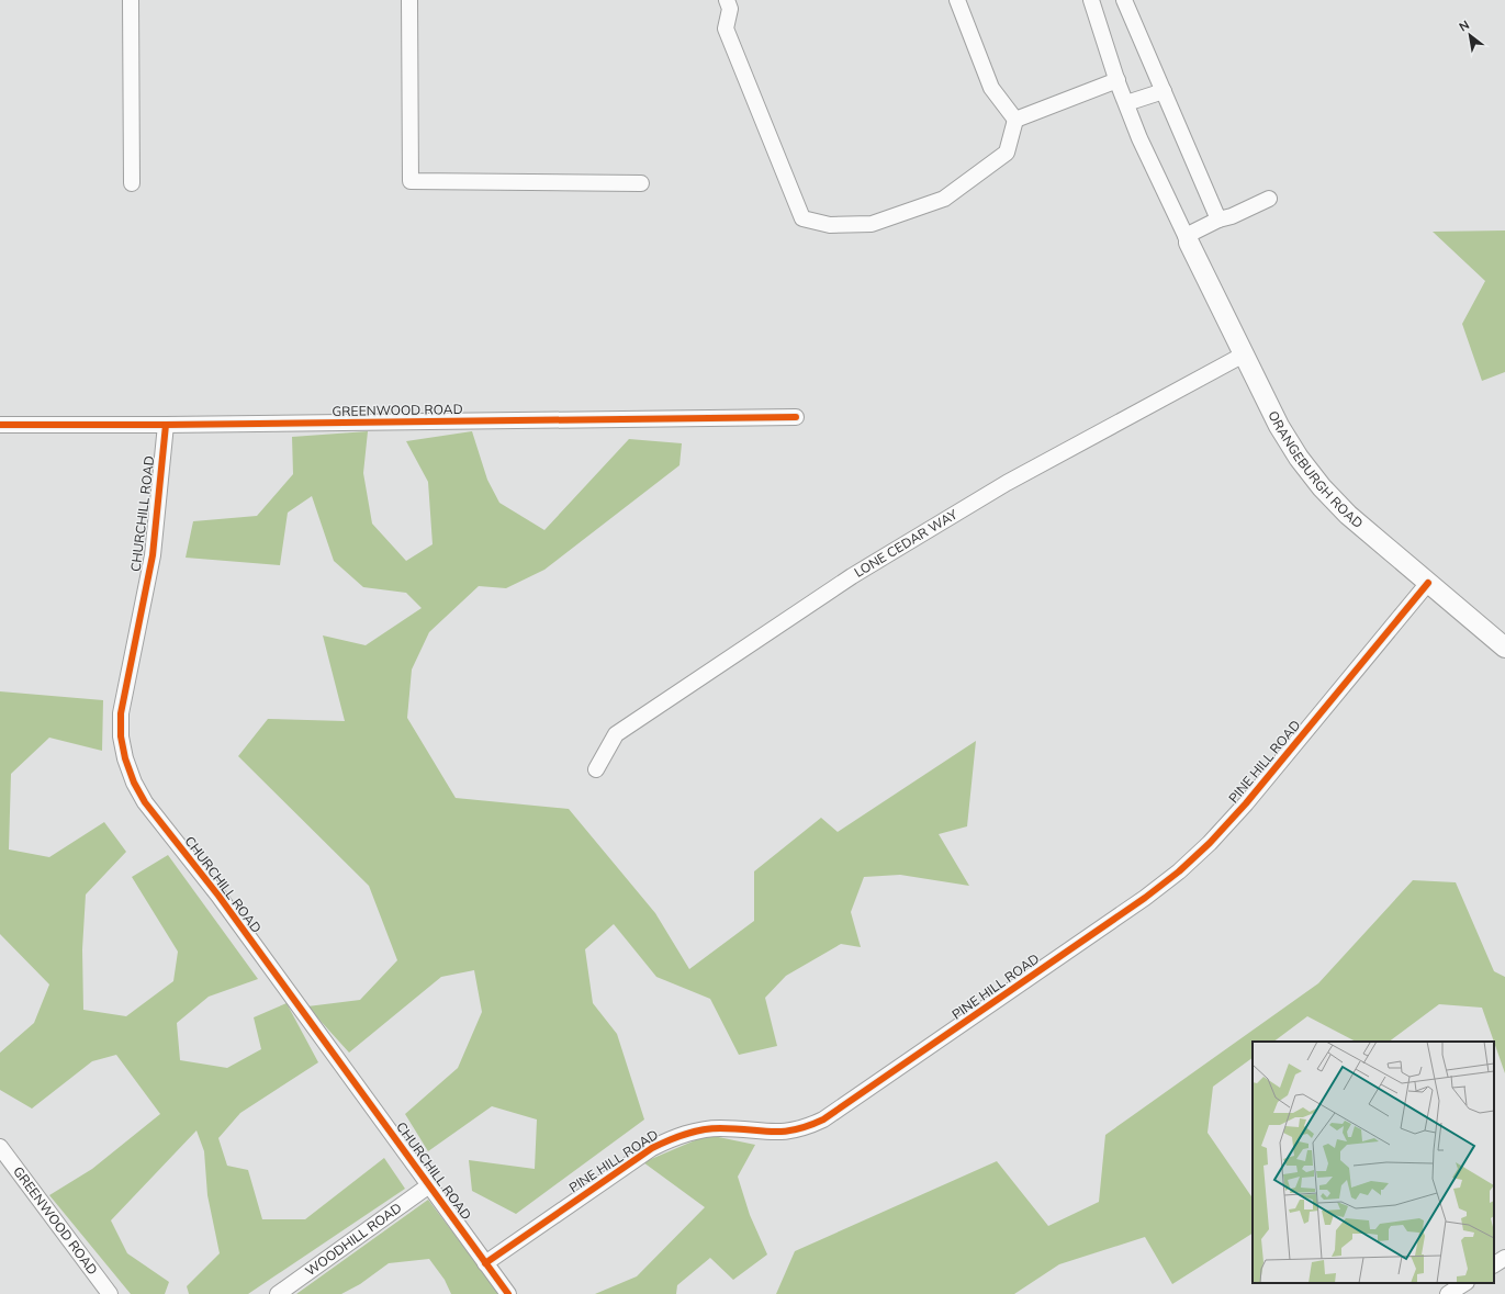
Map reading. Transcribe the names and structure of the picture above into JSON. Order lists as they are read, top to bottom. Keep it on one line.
{"streets":{"main road":["ORANGEBURGH ROAD"],"street":["GREENWOOD ROAD","CHURCHILL ROAD","LONE CEDAR WAY","PINE HILL ROAD","WOODHILL ROAD"]},"crossings":[["GREENWOOD ROAD","CHURCHILL ROAD"],["ORANGEBURGH ROAD","LONE CEDAR WAY"],["ORANGEBURGH ROAD","PINE HILL ROAD"],["CHURCHILL ROAD","PINE HILL ROAD"],["CHURCHILL ROAD","WOODHILL ROAD"]],"north":"top left"}
